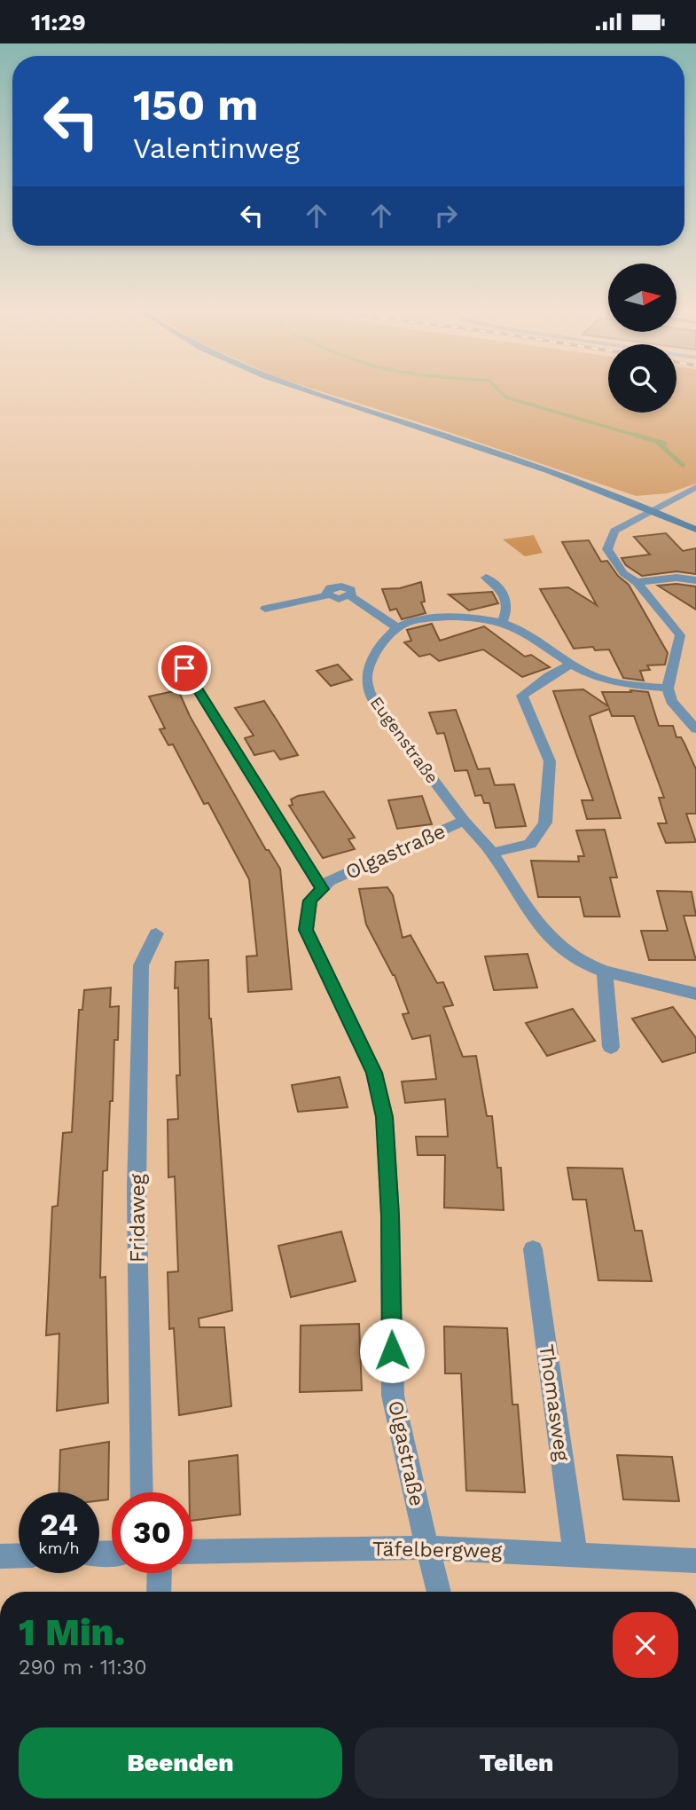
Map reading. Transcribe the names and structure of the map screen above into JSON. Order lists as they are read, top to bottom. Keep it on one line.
{"streets":{"street":["Eugenstraße","Olgastraße","Fridaweg","Thomasweg","Täfelbergweg"]},"crossings":[["Eugenstraße","Olgastraße"],["Olgastraße","Täfelbergweg"],["Thomasweg","Täfelbergweg"]],"north":"right","page":{"status":"11:29","turn":["150 m","Valentinweg"],"speed":"24 km/h","limit":"30","heading":["1 Min.","290 m · 11:30"],"buttons":["Beenden","Teilen"]}}
